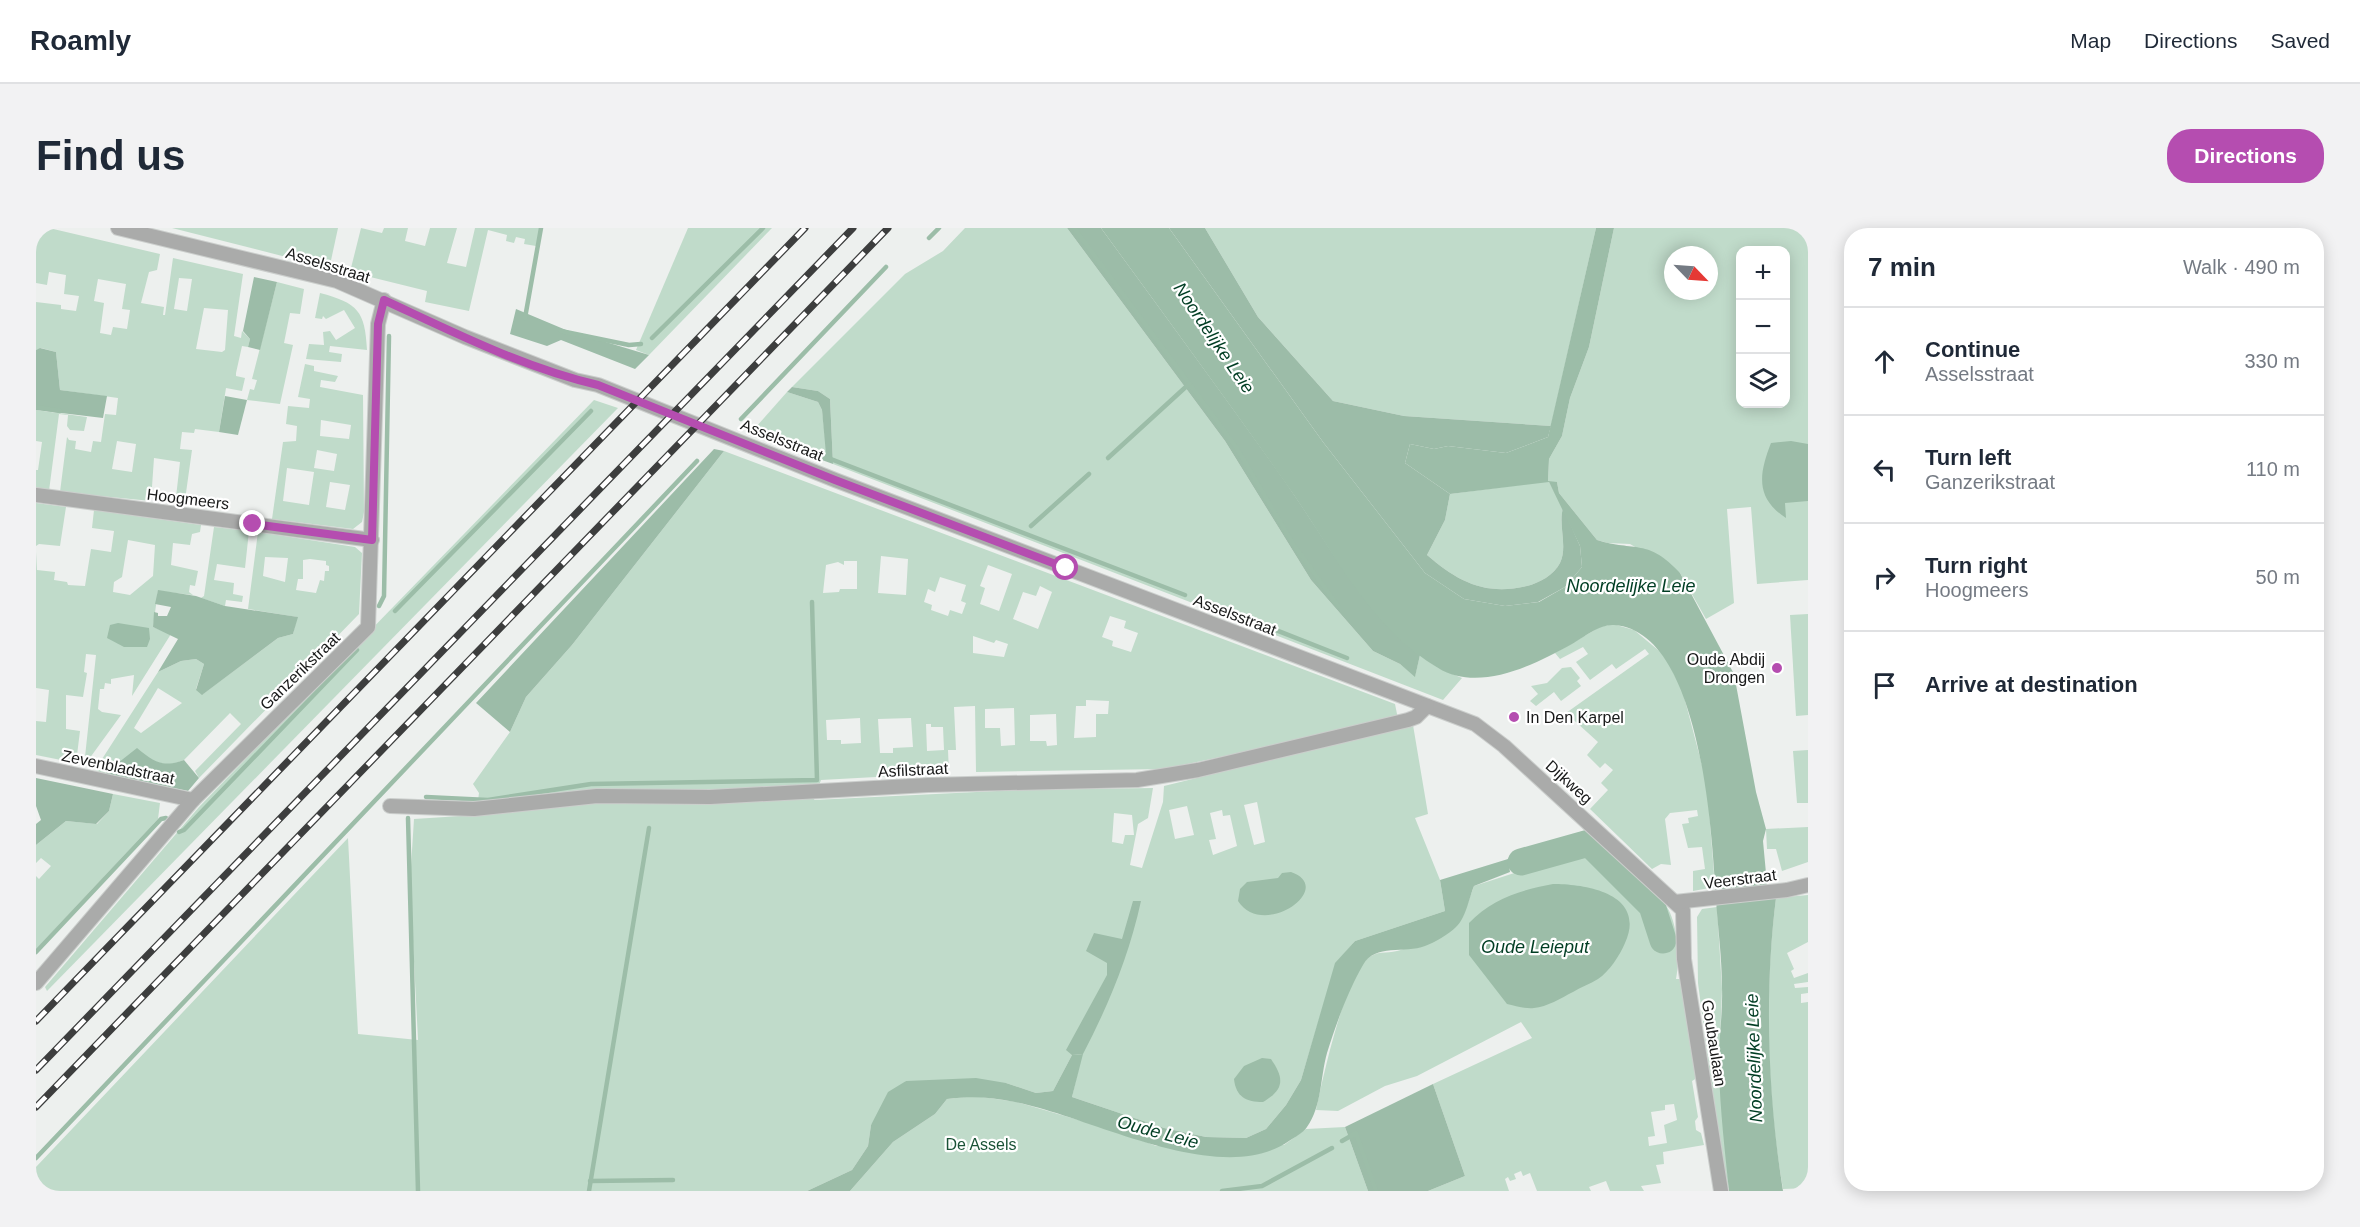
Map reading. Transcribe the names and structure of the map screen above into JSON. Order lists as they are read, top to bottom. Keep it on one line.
{"streets":{"street":["Asselsstraat","Hoogmeers","Ganzerikstraat","Zevenbladstraat","Asfilstraat","Dijkweg","Veerstraat","Goubaulaan"]},"crossings":[["Asselsstraat","Ganzerikstraat"],["Asselsstraat","Asfilstraat"],["Asselsstraat","Dijkweg"],["Hoogmeers","Ganzerikstraat"],["Ganzerikstraat","Zevenbladstraat"],["Asfilstraat","Dijkweg"],["Dijkweg","Veerstraat"],["Dijkweg","Goubaulaan"],["Veerstraat","Goubaulaan"]],"water":["Noordelijke Leie","Oude Leieput","Oude Leie"],"parks":["De Assels"],"places":["Oude Abdij Drongen","In Den Karpel"],"north":"bottom right","page":{"header":"Roamly","nav":["Map","Directions","Saved"],"buttons":"Directions","title":"Find us","heading":["7 min","Walk · 490 m"],"map_buttons":["+","−"],"list":[["Continue","Asselsstraat","330 m"],["Turn left","Ganzerikstraat","110 m"],["Turn right","Hoogmeers","50 m"],"Arrive at destination"]}}
